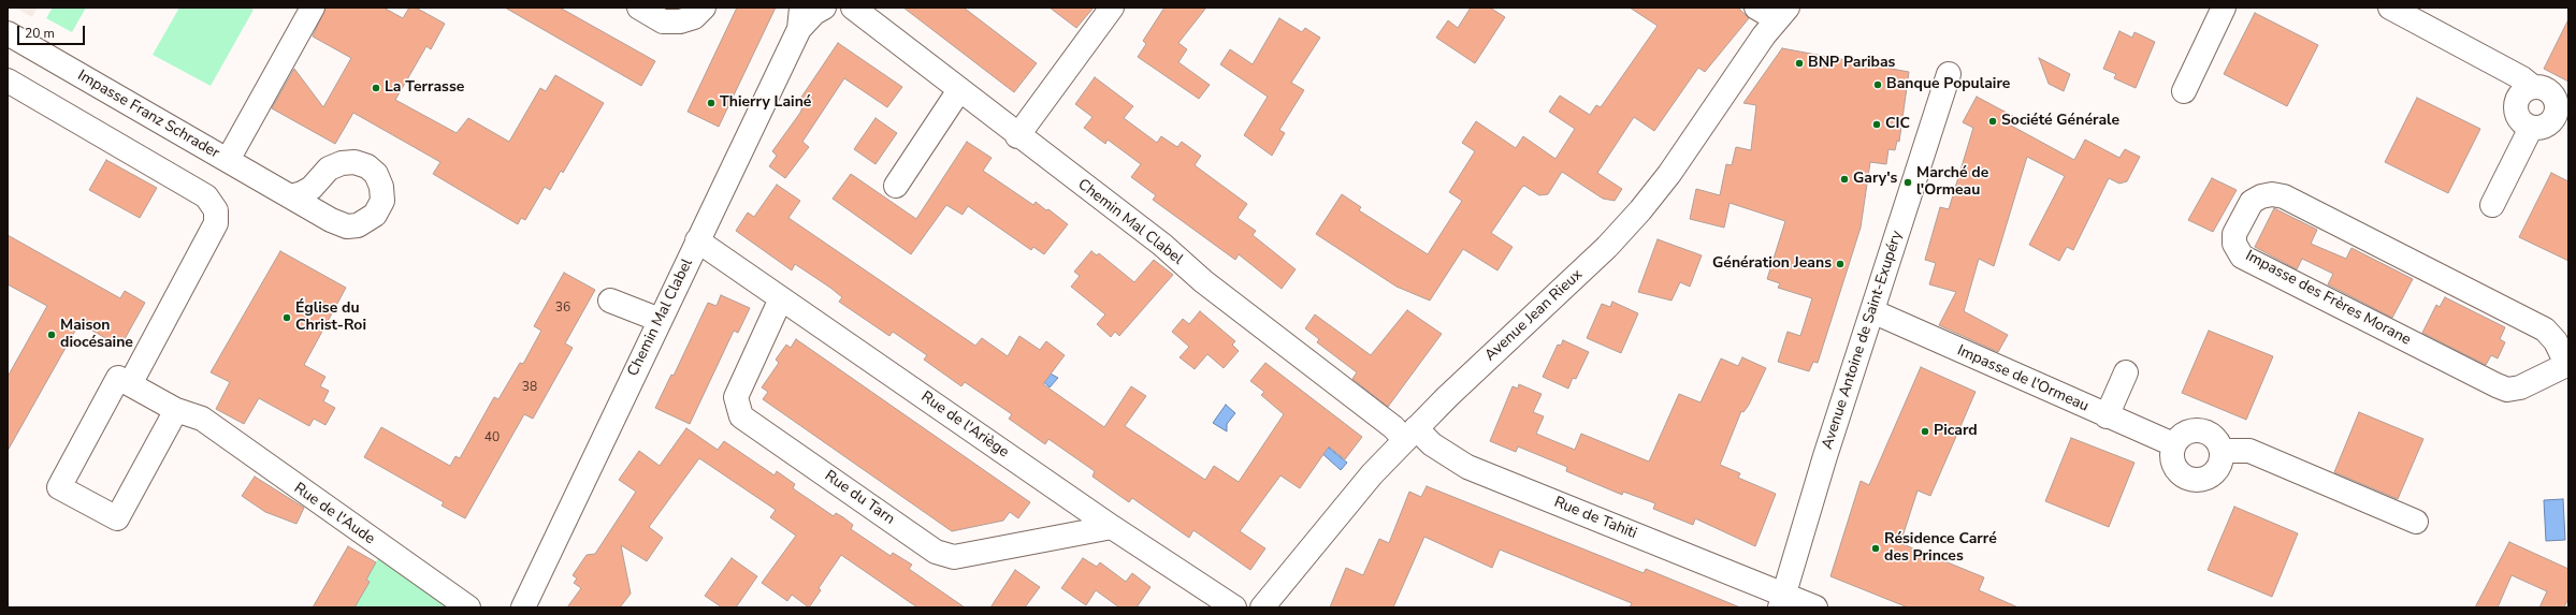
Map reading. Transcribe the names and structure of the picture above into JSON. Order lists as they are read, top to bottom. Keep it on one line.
{"streets":{"street":["Impasse Franz Schrader","Chemin Mal Clabel","Impasse des Frères Morane","Avenue Jean Rieux","Avenue Antoine de Saint-Exupéry","Impasse de l'Ormeau","Rue de l'Ariège","Rue du Tarn","Rue de l'Aude","Rue de Tahiti"]},"crossings":[["Chemin Mal Clabel","Avenue Jean Rieux"],["Chemin Mal Clabel","Rue de l'Ariège"],["Chemin Mal Clabel","Rue de Tahiti"],["Avenue Jean Rieux","Rue de Tahiti"],["Avenue Antoine de Saint-Exupéry","Impasse de l'Ormeau"],["Avenue Antoine de Saint-Exupéry","Rue de Tahiti"],["Rue de l'Ariège","Rue du Tarn"]],"places":["BNP Paribas","Banque Populaire","La Terrasse","Thierry Lainé","Société Générale","CIC","Gary's","Marché de l'Ormeau","Génération Jeans","Église du Christ-Roi","Maison diocésaine","Picard","Résidence Carré des Princes"],"house_numbers":["36","38","40"],"scale_bar":"20 m"}
